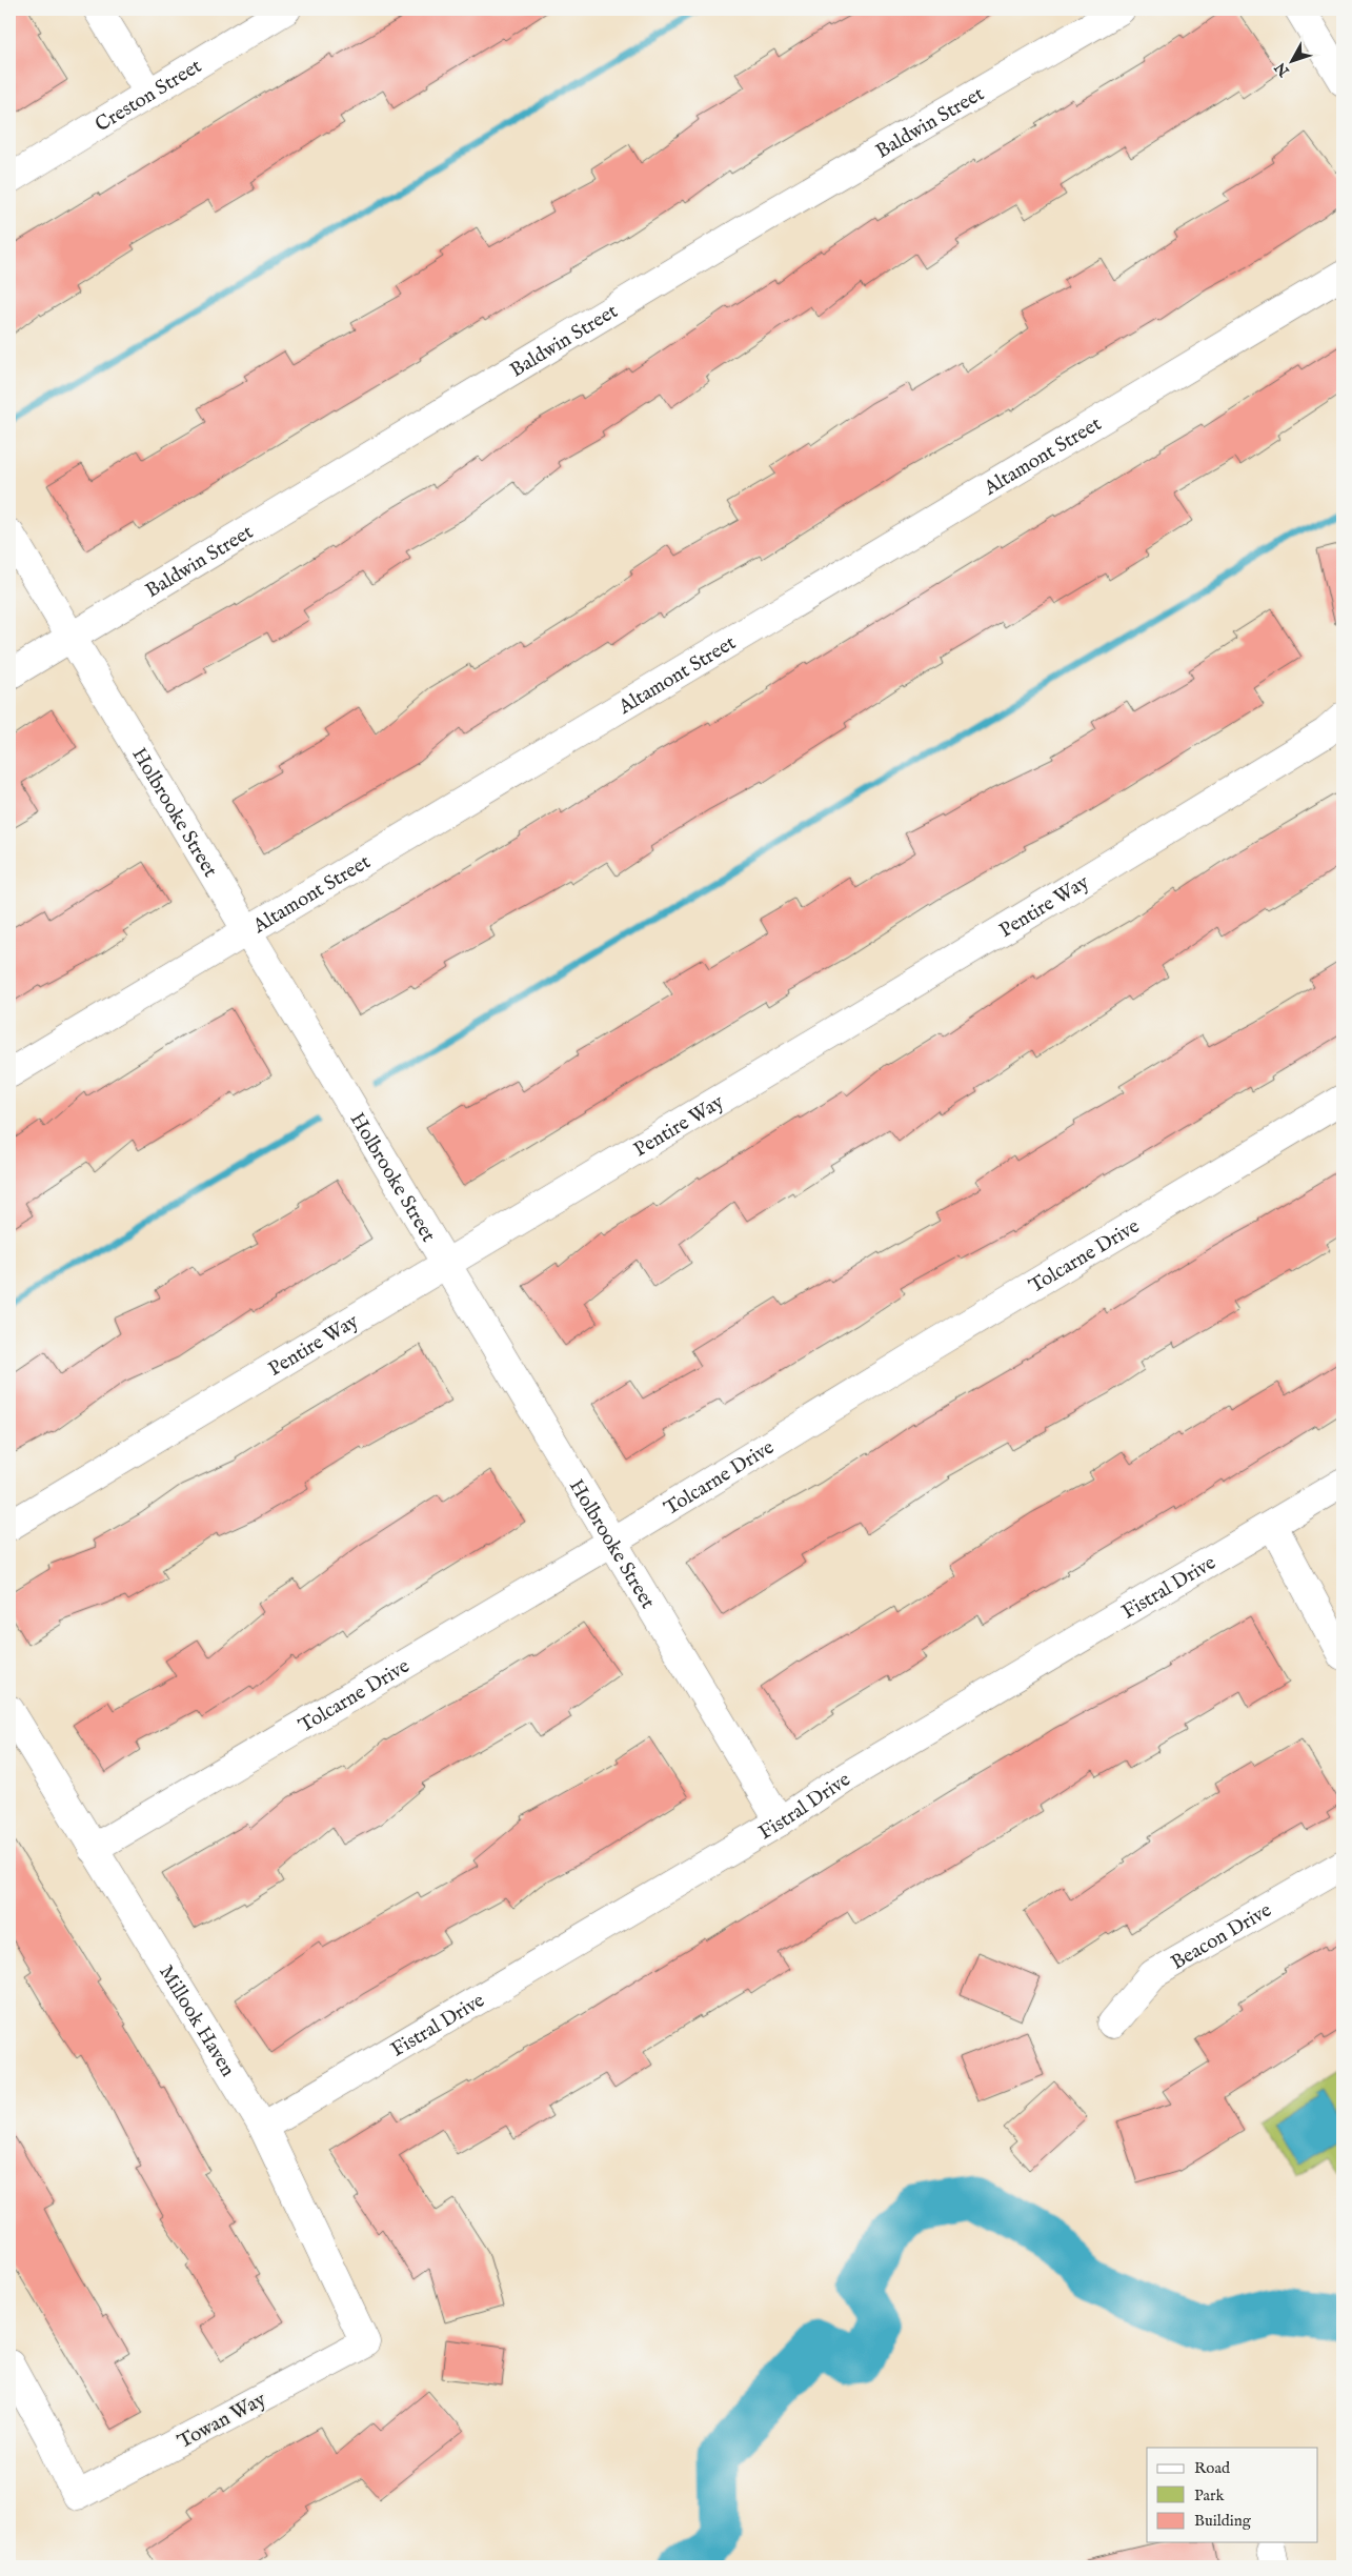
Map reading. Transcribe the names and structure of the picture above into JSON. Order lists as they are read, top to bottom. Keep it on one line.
{"streets":{"street":["Creston Street","Baldwin Street","Altamont Street","Holbrooke Street","Pentire Way","Tolcarne Drive","Fistral Drive","Beacon Drive","Millook Haven","Towan Way"]},"crossings":[["Baldwin Street","Holbrooke Street"],["Altamont Street","Holbrooke Street"],["Holbrooke Street","Pentire Way"],["Holbrooke Street","Tolcarne Drive"],["Holbrooke Street","Fistral Drive"],["Tolcarne Drive","Millook Haven"],["Fistral Drive","Millook Haven"],["Millook Haven","Towan Way"]],"legend":["Road","Park","Building"],"north":"bottom left"}
